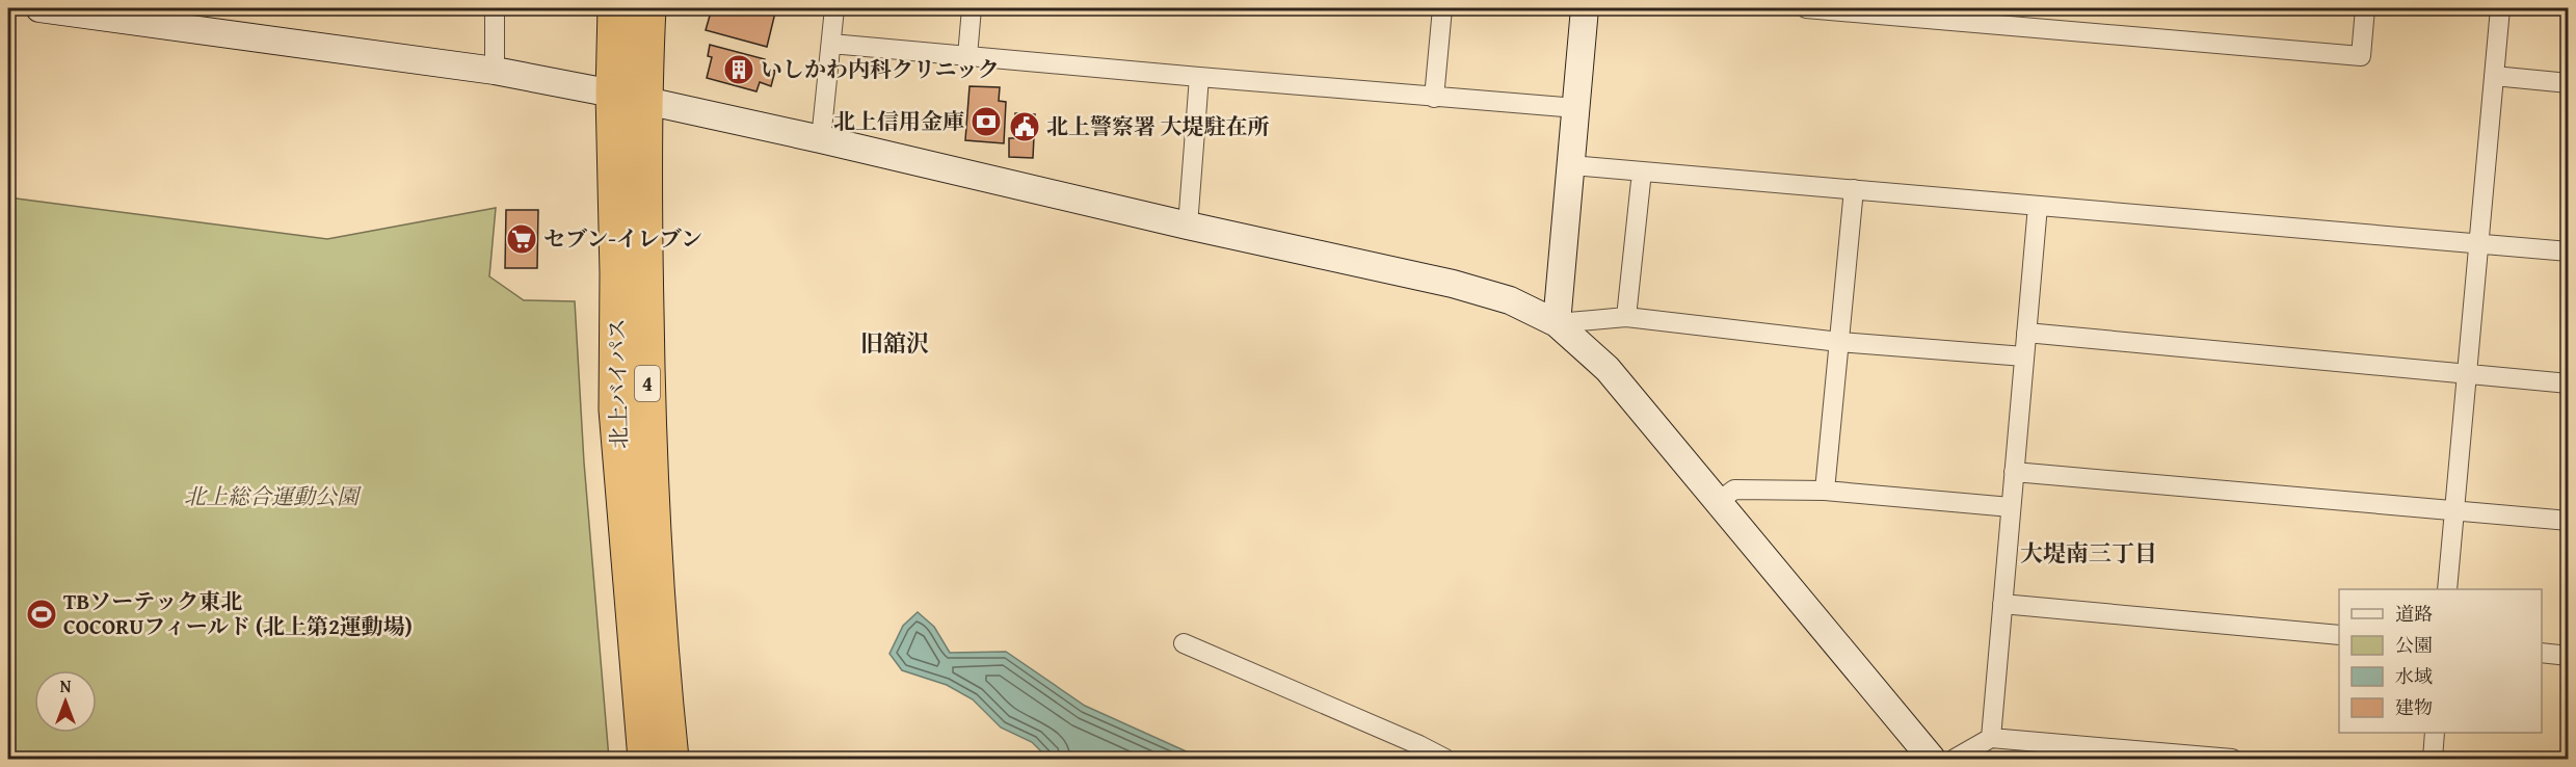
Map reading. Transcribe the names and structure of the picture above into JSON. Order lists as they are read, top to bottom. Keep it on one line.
{"streets":{"highway":["北上バイパス","4"]},"districts":["旧舘沢","大堤南三丁目"],"parks":["北上総合運動公園"],"places":{"building":["いしかわ内科クリニック"],"bank":["北上信用金庫"],"public building":["北上警察署 大堤駐在所"],"supermarket":["セブン-イレブン"],"sports":["TBソーテック東北 COCORUフィールド (北上第2運動場)"]},"legend":["道路","公園","水域","建物"],"north":"top"}
